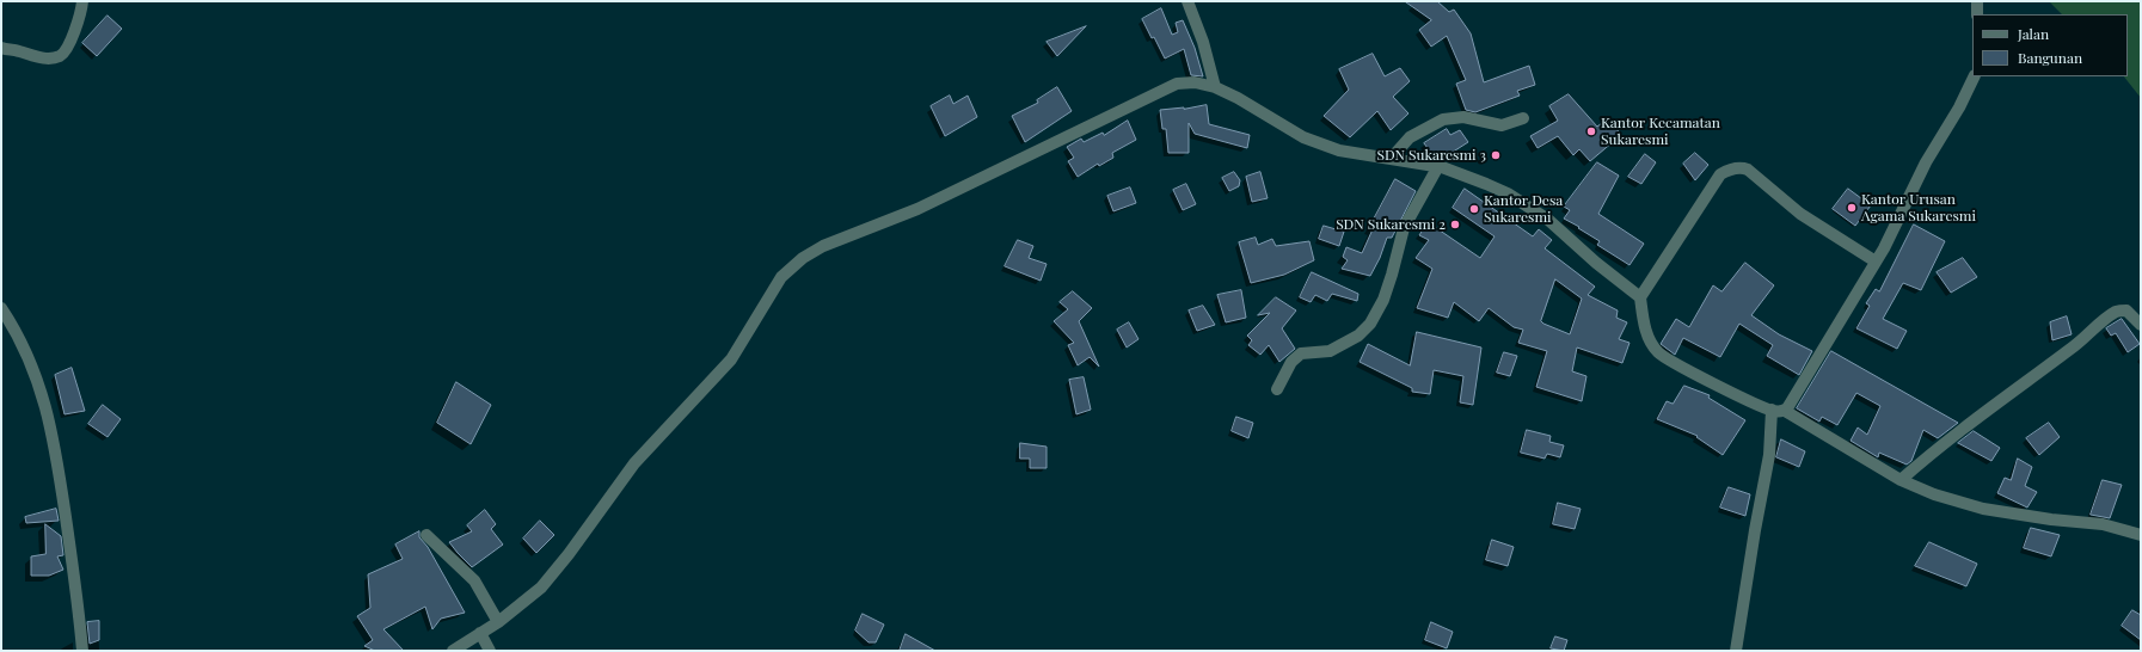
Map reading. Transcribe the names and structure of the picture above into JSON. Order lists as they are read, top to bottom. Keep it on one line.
{"places":["Kantor Kecamatan Sukaresmi","SDN Sukaresmi 3","Kantor Urusan Agama Sukaresmi","Kantor Desa Sukaresmi","SDN Sukaresmi 2"],"legend":["Jalan","Bangunan"]}
